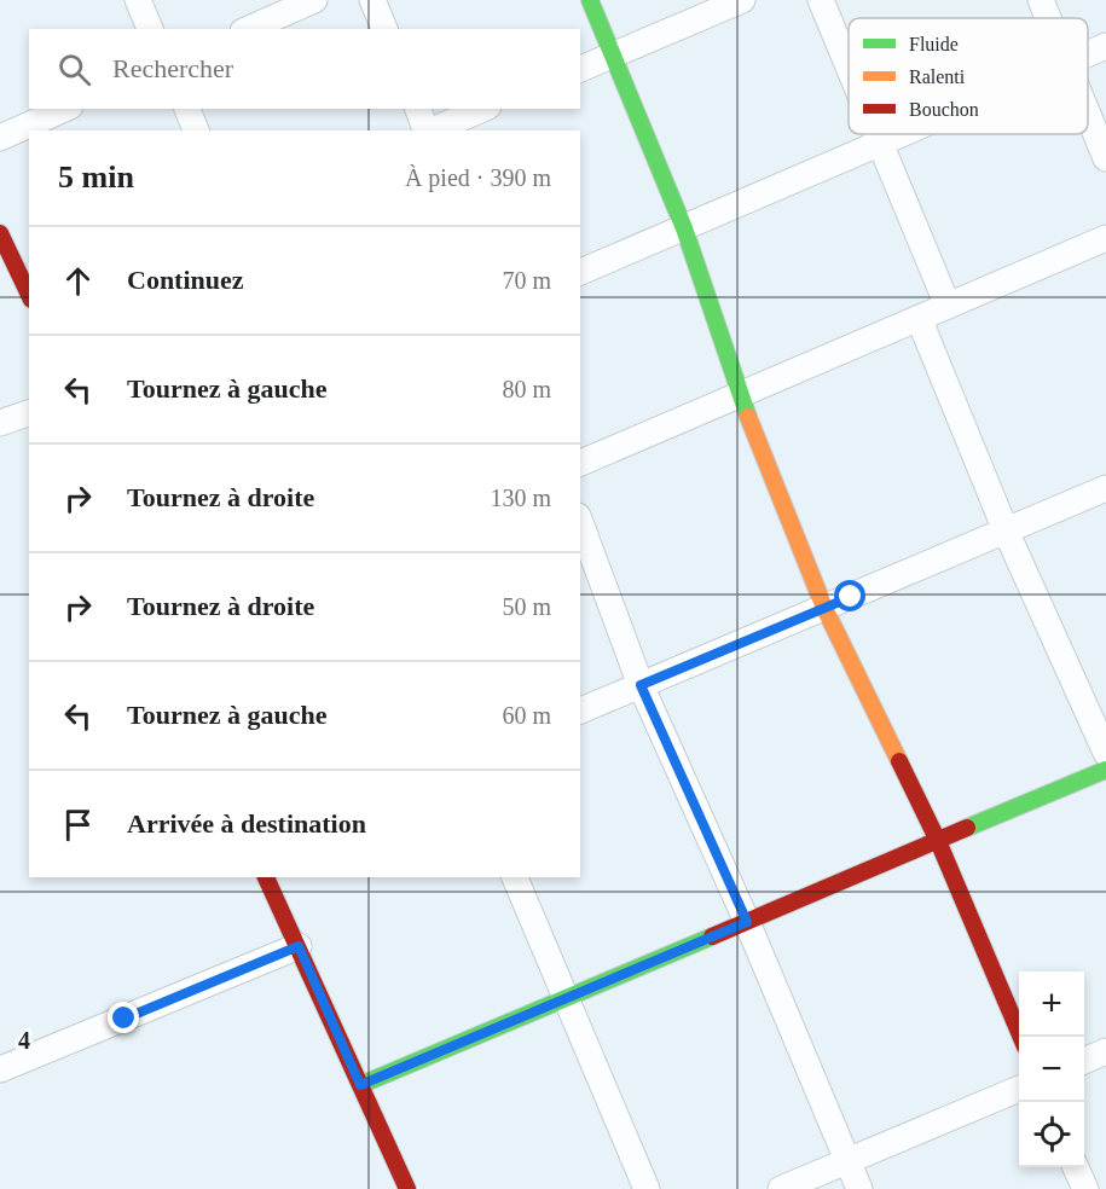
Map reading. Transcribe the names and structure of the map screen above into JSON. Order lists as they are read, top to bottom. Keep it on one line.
{"legend":["Fluide","Ralenti","Bouchon"],"page":{"search":"Rechercher","heading":["5 min","À pied · 390 m"],"list":[["Continuez","70 m"],["Tournez à gauche","80 m"],["Tournez à droite","130 m"],["Tournez à droite","50 m"],["Tournez à gauche","60 m"],"Arrivée à destination"],"map_buttons":["+","−"]},"grid":{"rows":["4"]}}
